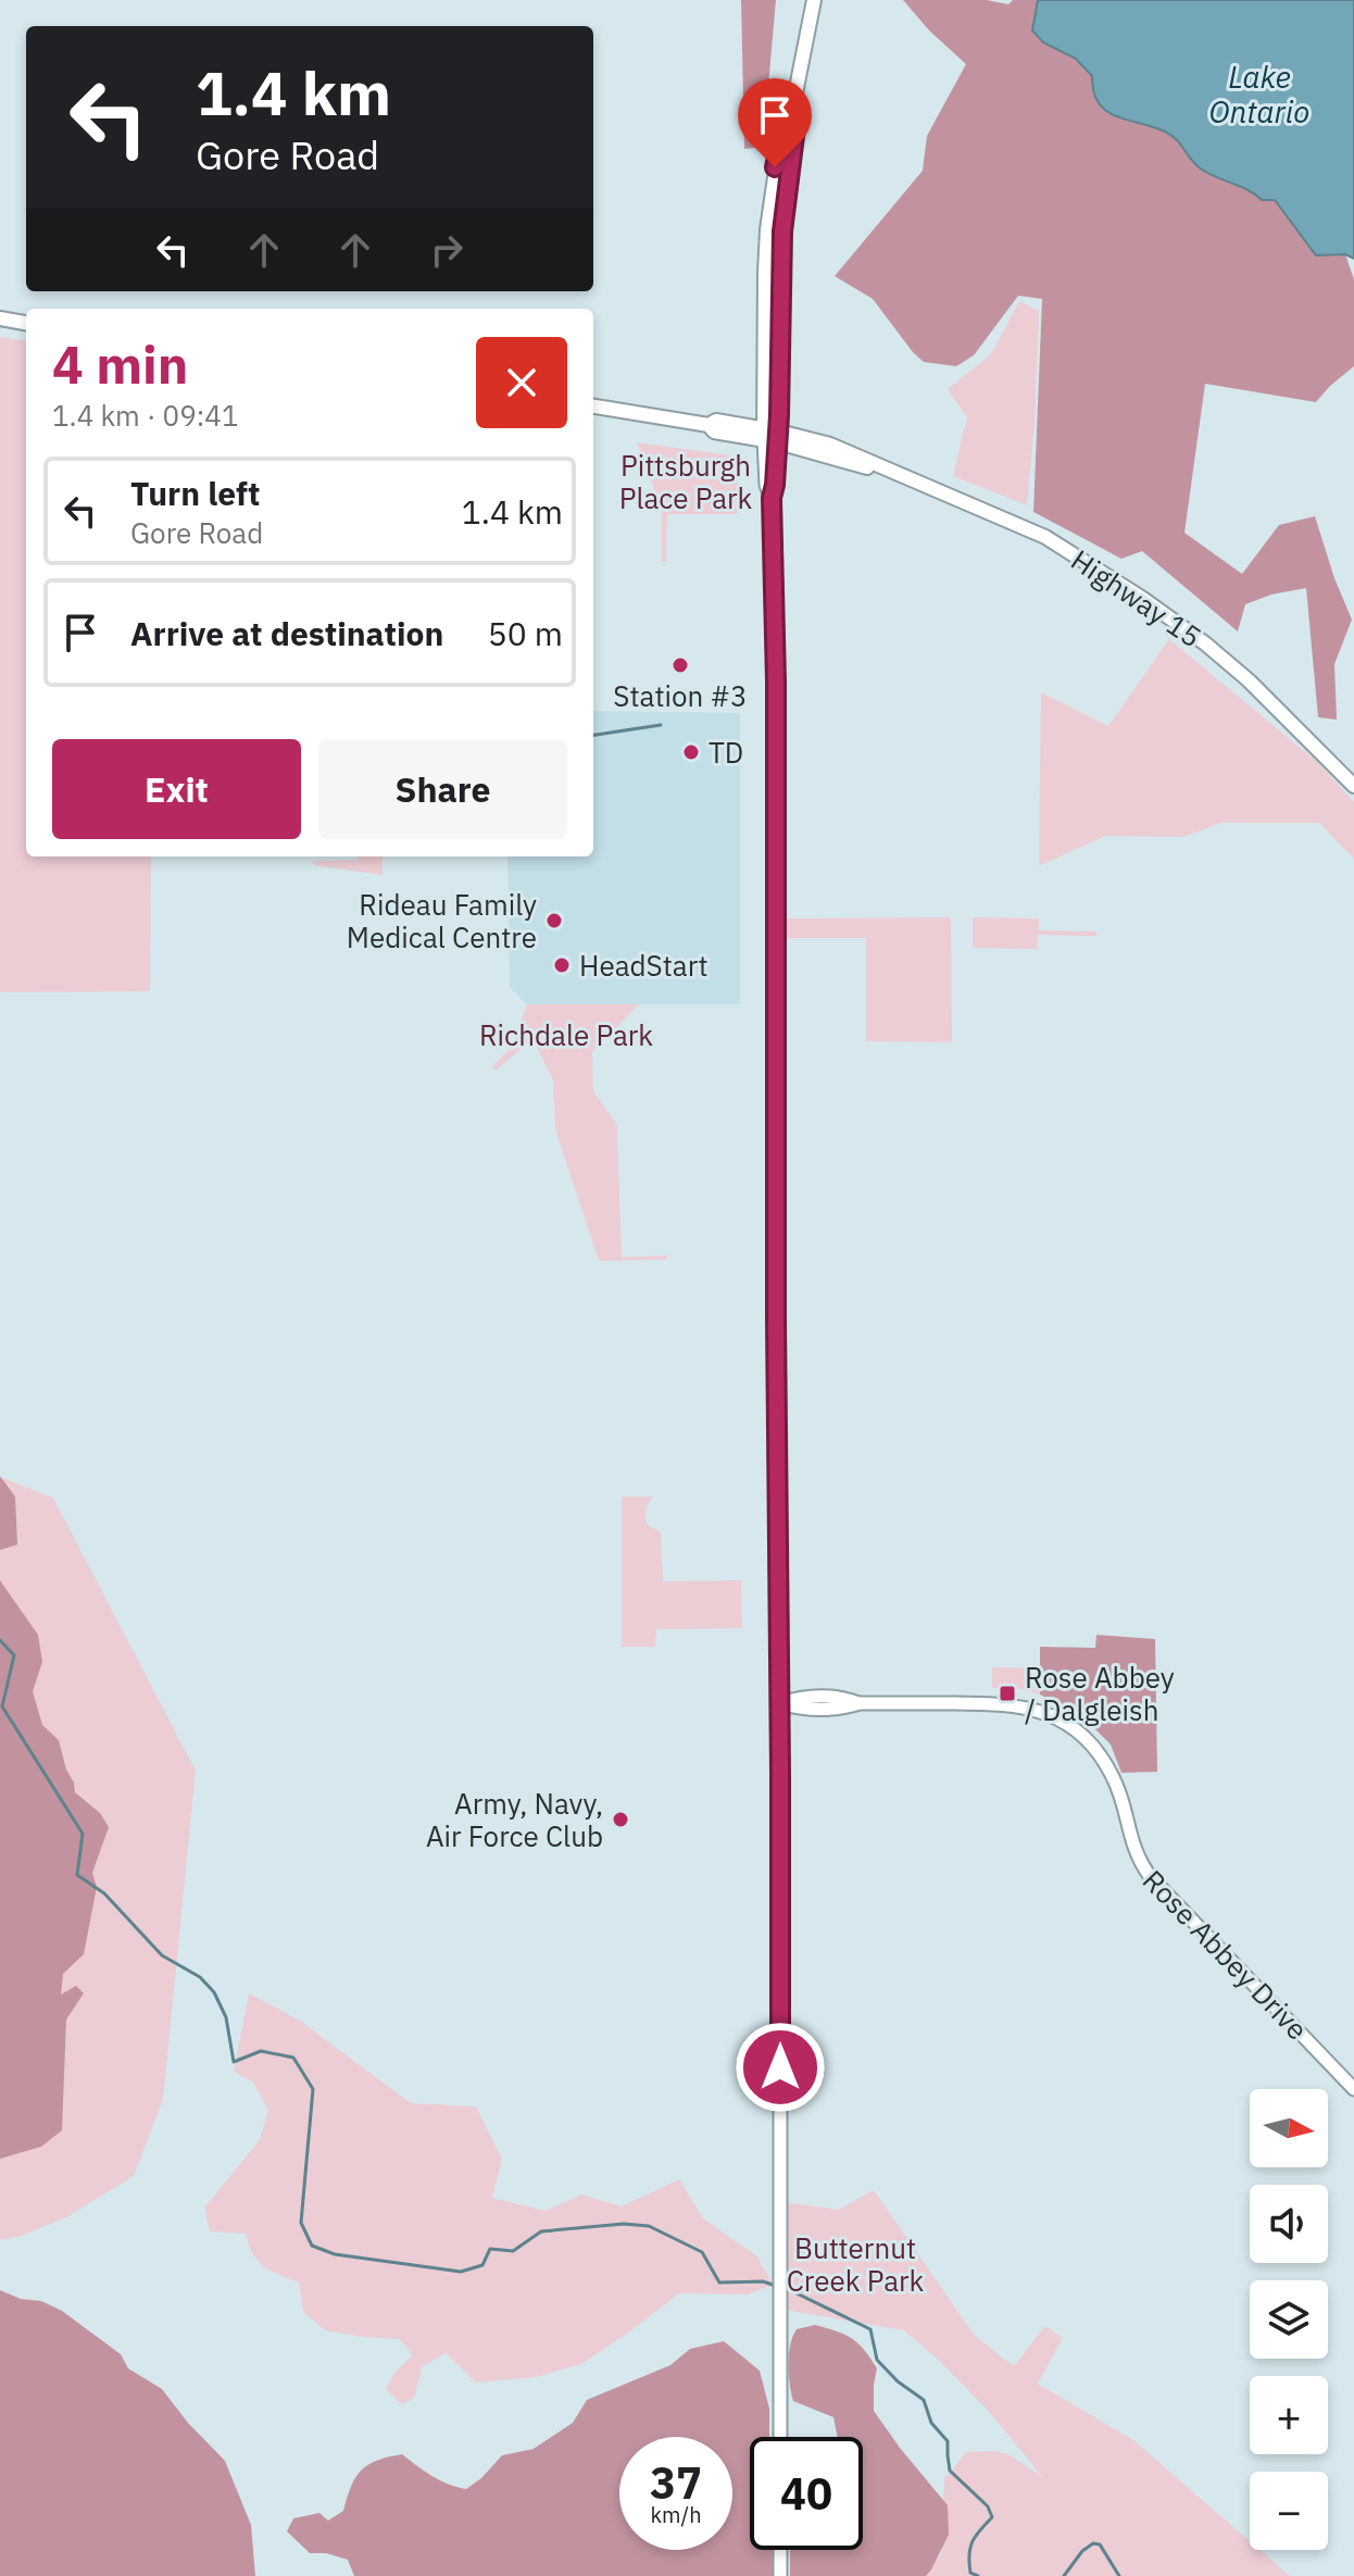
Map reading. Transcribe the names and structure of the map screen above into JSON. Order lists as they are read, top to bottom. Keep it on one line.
{"streets":{"main road":["Highway 15"],"street":["Rose Abbey Drive"]},"water":["Lake Ontario"],"parks":["Pittsburgh Place Park","Richdale Park","Butternut Creek Park"],"places":{"other":["Station #3","TD","Rideau Family Medical Centre","HeadStart","Army, Navy, Air Force Club"],"transit":["Rose Abbey / Dalgleish"]},"north":"right","page":{"turn":["1.4 km","Gore Road"],"heading":["4 min","1.4 km · 09:41"],"list":[{"name":"Turn left","note":"Gore Road","value":"1.4 km"},{"name":"Arrive at destination","value":"50 m"}],"buttons":["Exit","Share"],"map_buttons":["+","−"],"speed":"37 km/h","limit":"40"}}
